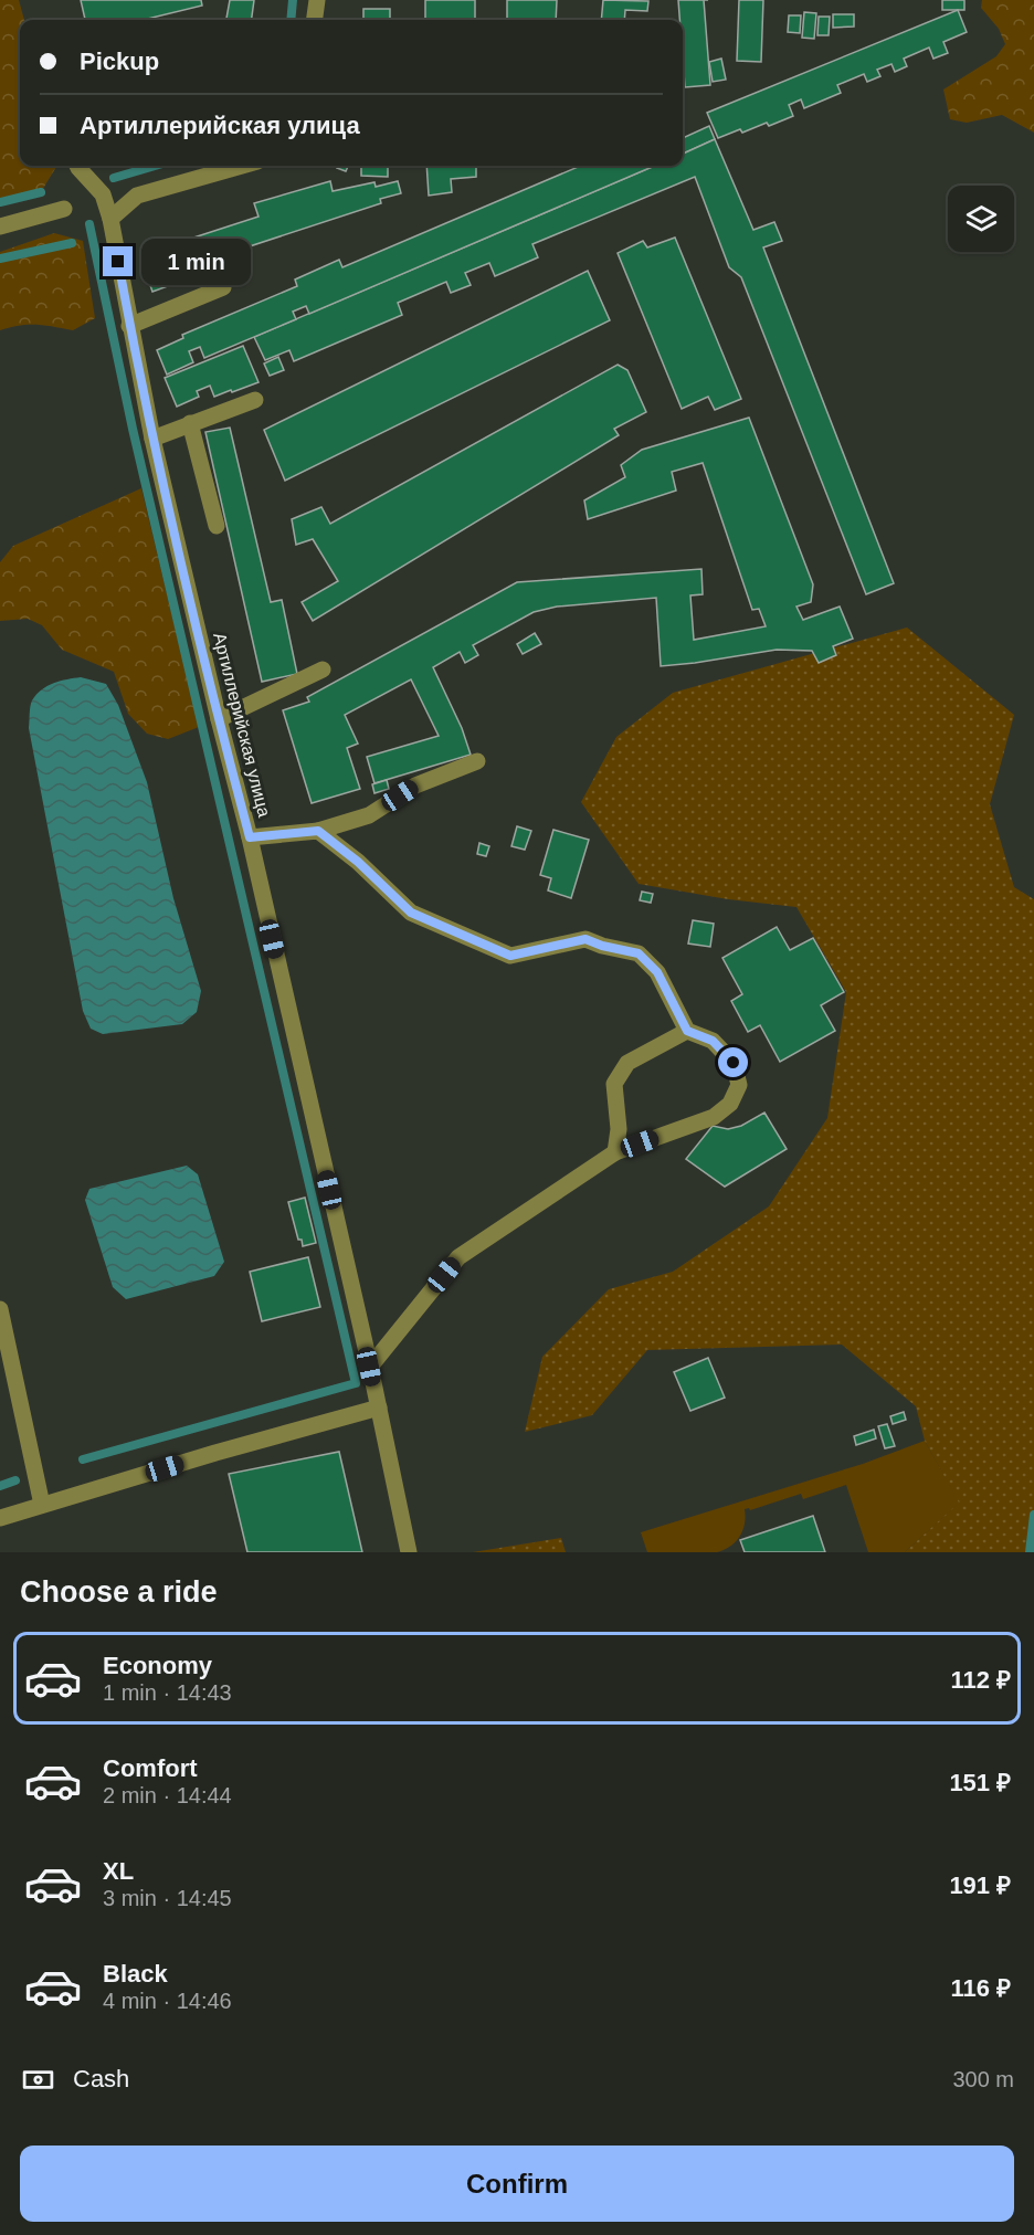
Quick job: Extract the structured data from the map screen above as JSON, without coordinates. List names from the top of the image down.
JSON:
{
  "streets": {
    "street": ["Артиллерийская улица"]
  },
  "page": {
    "banner": ["Pickup", "Артиллерийская улица"],
    "bubble": "1 min",
    "heading": "Choose a ride",
    "list": [
      {
        "name": "Economy",
        "note": "1 min · 14:43",
        "value": "112 ₽"
      },
      {
        "name": "Comfort",
        "note": "2 min · 14:44",
        "value": "151 ₽"
      },
      {
        "name": "XL",
        "note": "3 min · 14:45",
        "value": "191 ₽"
      },
      {
        "name": "Black",
        "note": "4 min · 14:46",
        "value": "116 ₽"
      }
    ],
    "pay": ["Cash", "300 m"],
    "buttons": "Confirm"
  }
}
